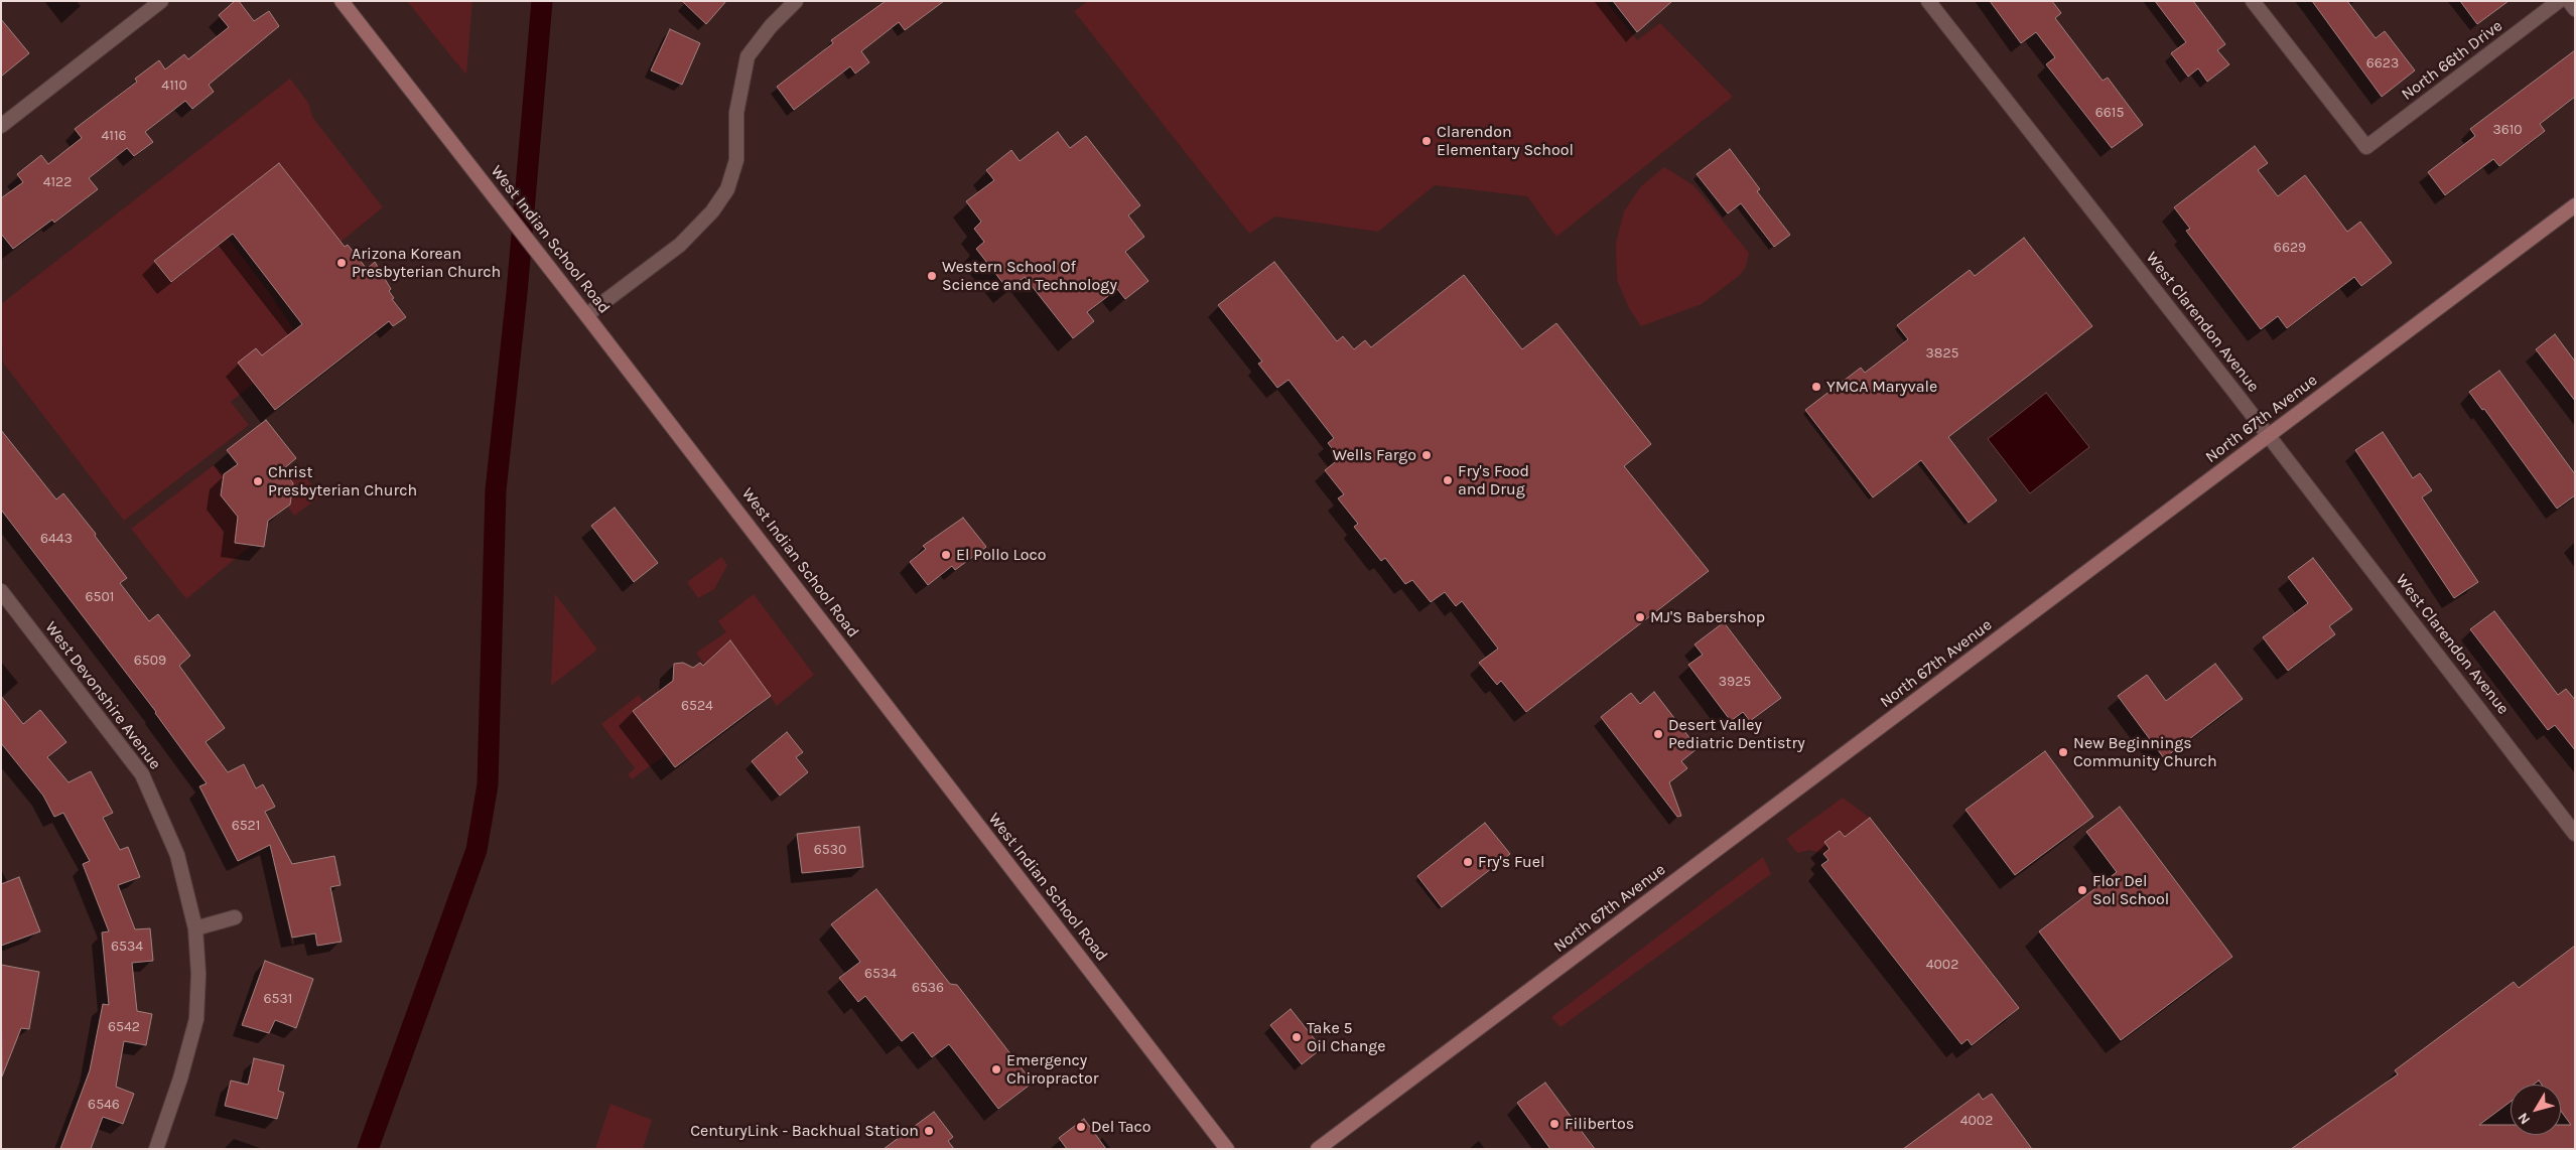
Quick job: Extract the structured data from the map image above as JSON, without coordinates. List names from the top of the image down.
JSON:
{
  "streets": {
    "main road": ["West Indian School Road", "North 67th Avenue"],
    "street": ["North 66th Drive", "West Clarendon Avenue", "West Devonshire Avenue"]
  },
  "crossings": [
    ["West Clarendon Avenue", "North 67th Avenue"]
  ],
  "places": [
    "Clarendon Elementary School",
    "Arizona Korean Presbyterian Church",
    "Western School Of Science and Technology",
    "YMCA Maryvale",
    "Wells Fargo",
    "Fry's Food and Drug",
    "Christ Presbyterian Church",
    "El Pollo Loco",
    "MJ'S Babershop",
    "Desert Valley Pediatric Dentistry",
    "New Beginnings Community Church",
    "Fry's Fuel",
    "Flor Del Sol School",
    "Take 5 Oil Change",
    "Emergency Chiropractor",
    "Filibertos",
    "Del Taco",
    "CenturyLink - Backhual Station"
  ],
  "house_numbers": [
    "6623",
    "4110",
    "6615",
    "3610",
    "4116",
    "4122",
    "6629",
    "3825",
    "6443",
    "6501",
    "6509",
    "3925",
    "6524",
    "6521",
    "6530",
    "6534",
    "4002",
    "6534",
    "6536",
    "6531",
    "6542",
    "6546",
    "4002"
  ],
  "north": "bottom left"
}
